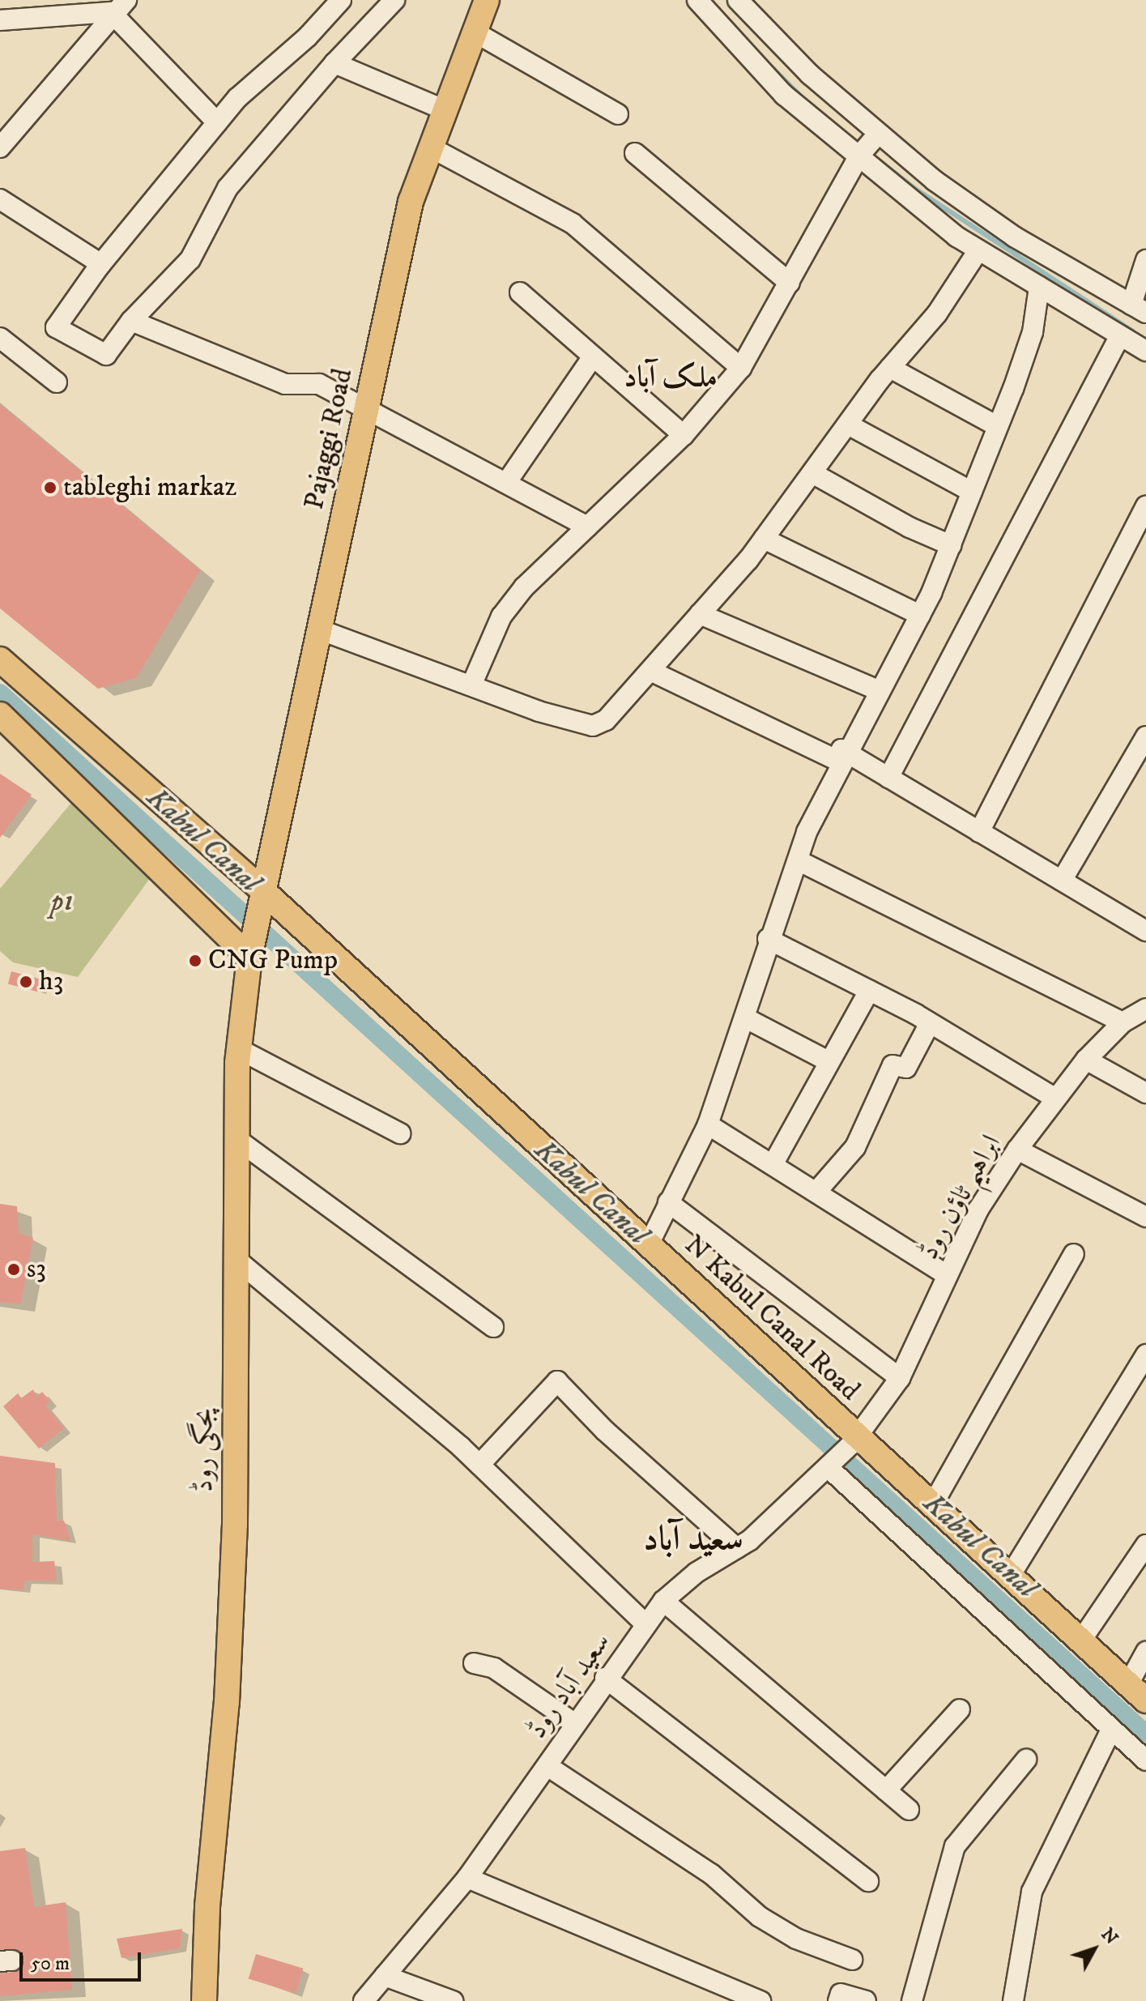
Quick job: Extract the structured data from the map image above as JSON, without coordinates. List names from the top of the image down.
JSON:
{
  "streets": {
    "main road": ["Pajaggi Road", "N Kabul Canal Road", "پجگی روڈ"],
    "street": ["ابراہیم ٹاؤن روڈ", "سعید آباد روڈ"]
  },
  "crossings": [
    ["Pajaggi Road", "N Kabul Canal Road"],
    ["Pajaggi Road", "پجگی روڈ"],
    ["ابراہیم ٹاؤن روڈ", "N Kabul Canal Road"],
    ["ابراہیم ٹاؤن روڈ", "سعید آباد روڈ"],
    ["N Kabul Canal Road", "پجگی روڈ"],
    ["N Kabul Canal Road", "سعید آباد روڈ"]
  ],
  "districts": ["ملک آباد", "سعید آباد"],
  "water": ["Kabul Canal"],
  "parks": ["p1"],
  "places": [
    "tableghi markaz",
    "CNG Pump",
    "h3",
    "s3"
  ],
  "scale_bar": "50 m",
  "north": "top right"
}
